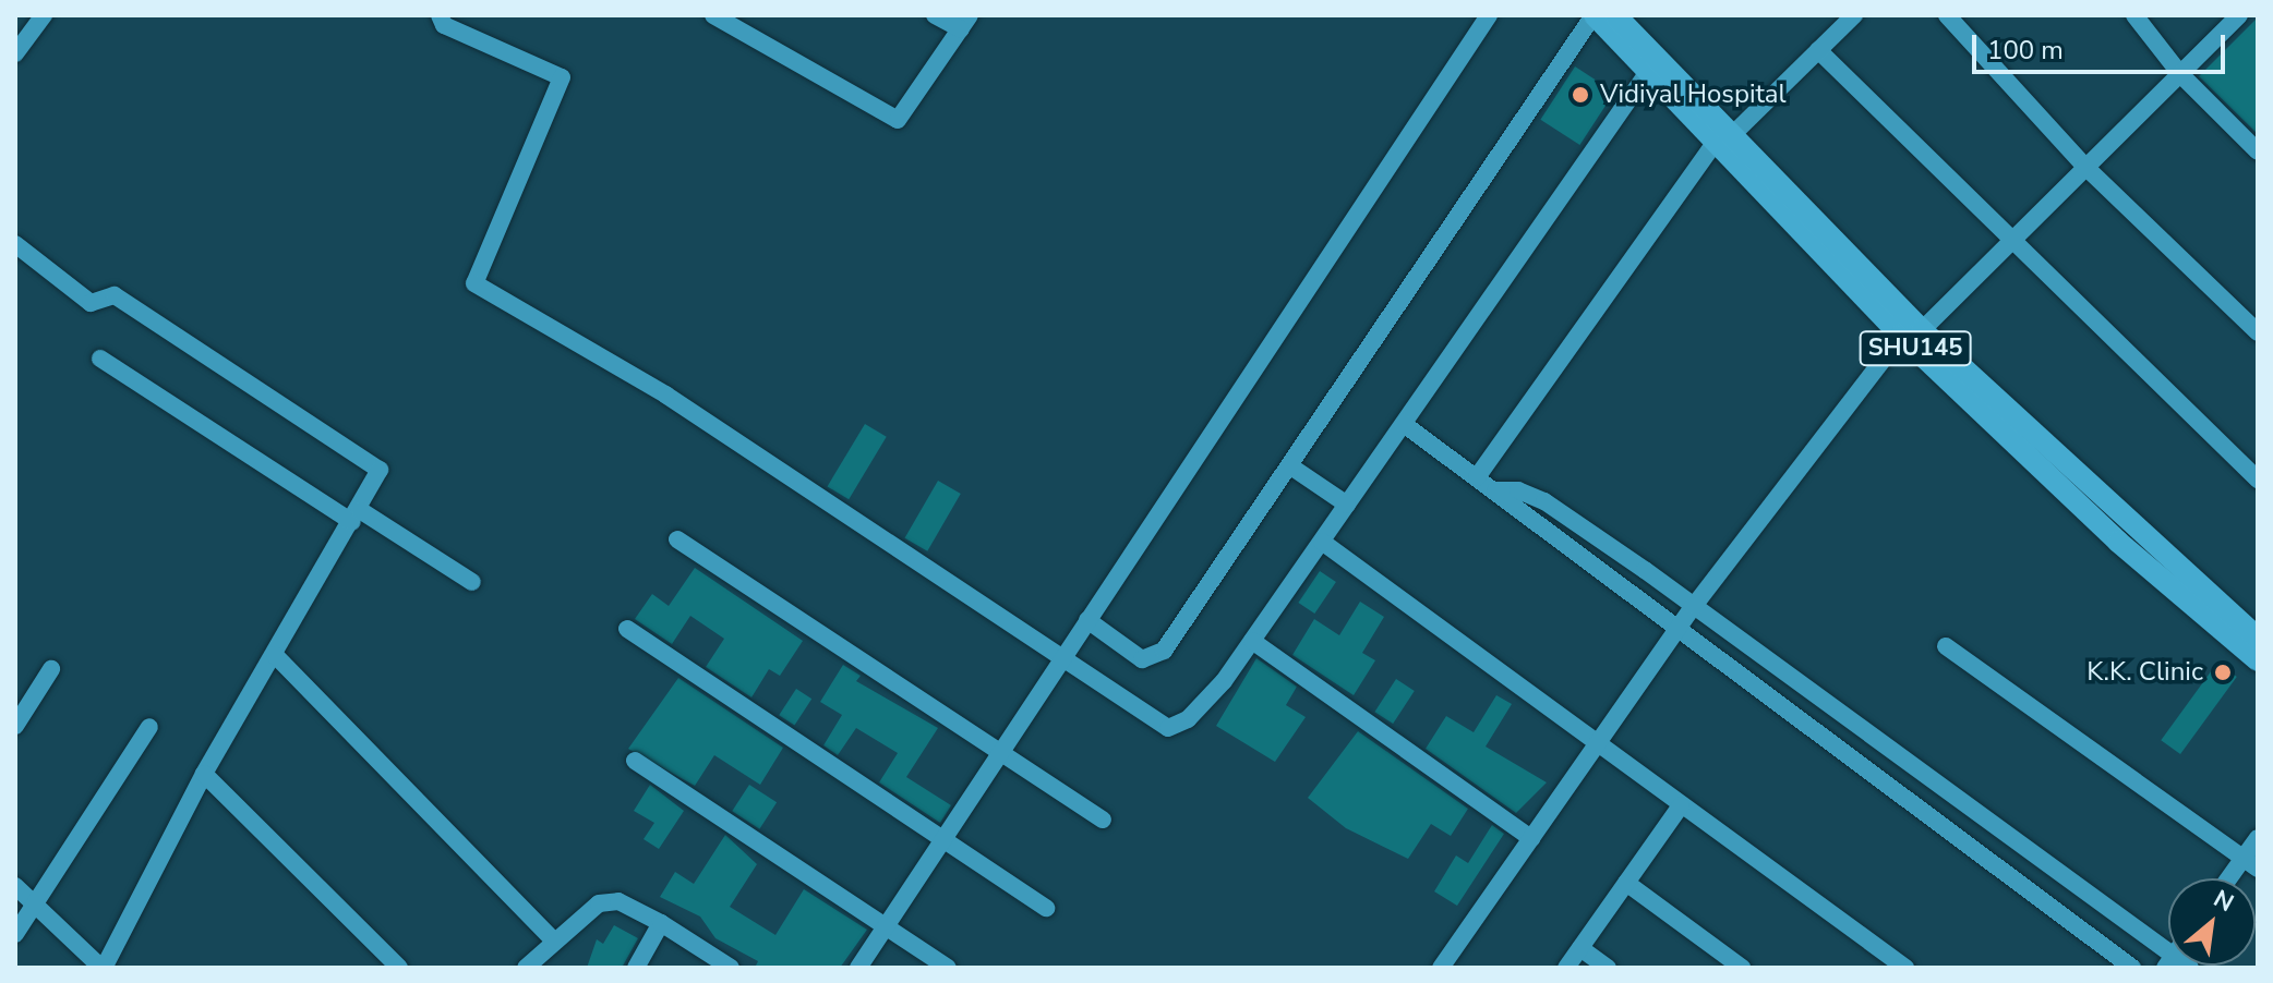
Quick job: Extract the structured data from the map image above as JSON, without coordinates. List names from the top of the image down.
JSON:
{
  "streets": {
    "main road": ["SHU145"]
  },
  "places": ["Vidiyal Hospital", "K.K. Clinic"],
  "scale_bar": "100 m",
  "north": "top right"
}
